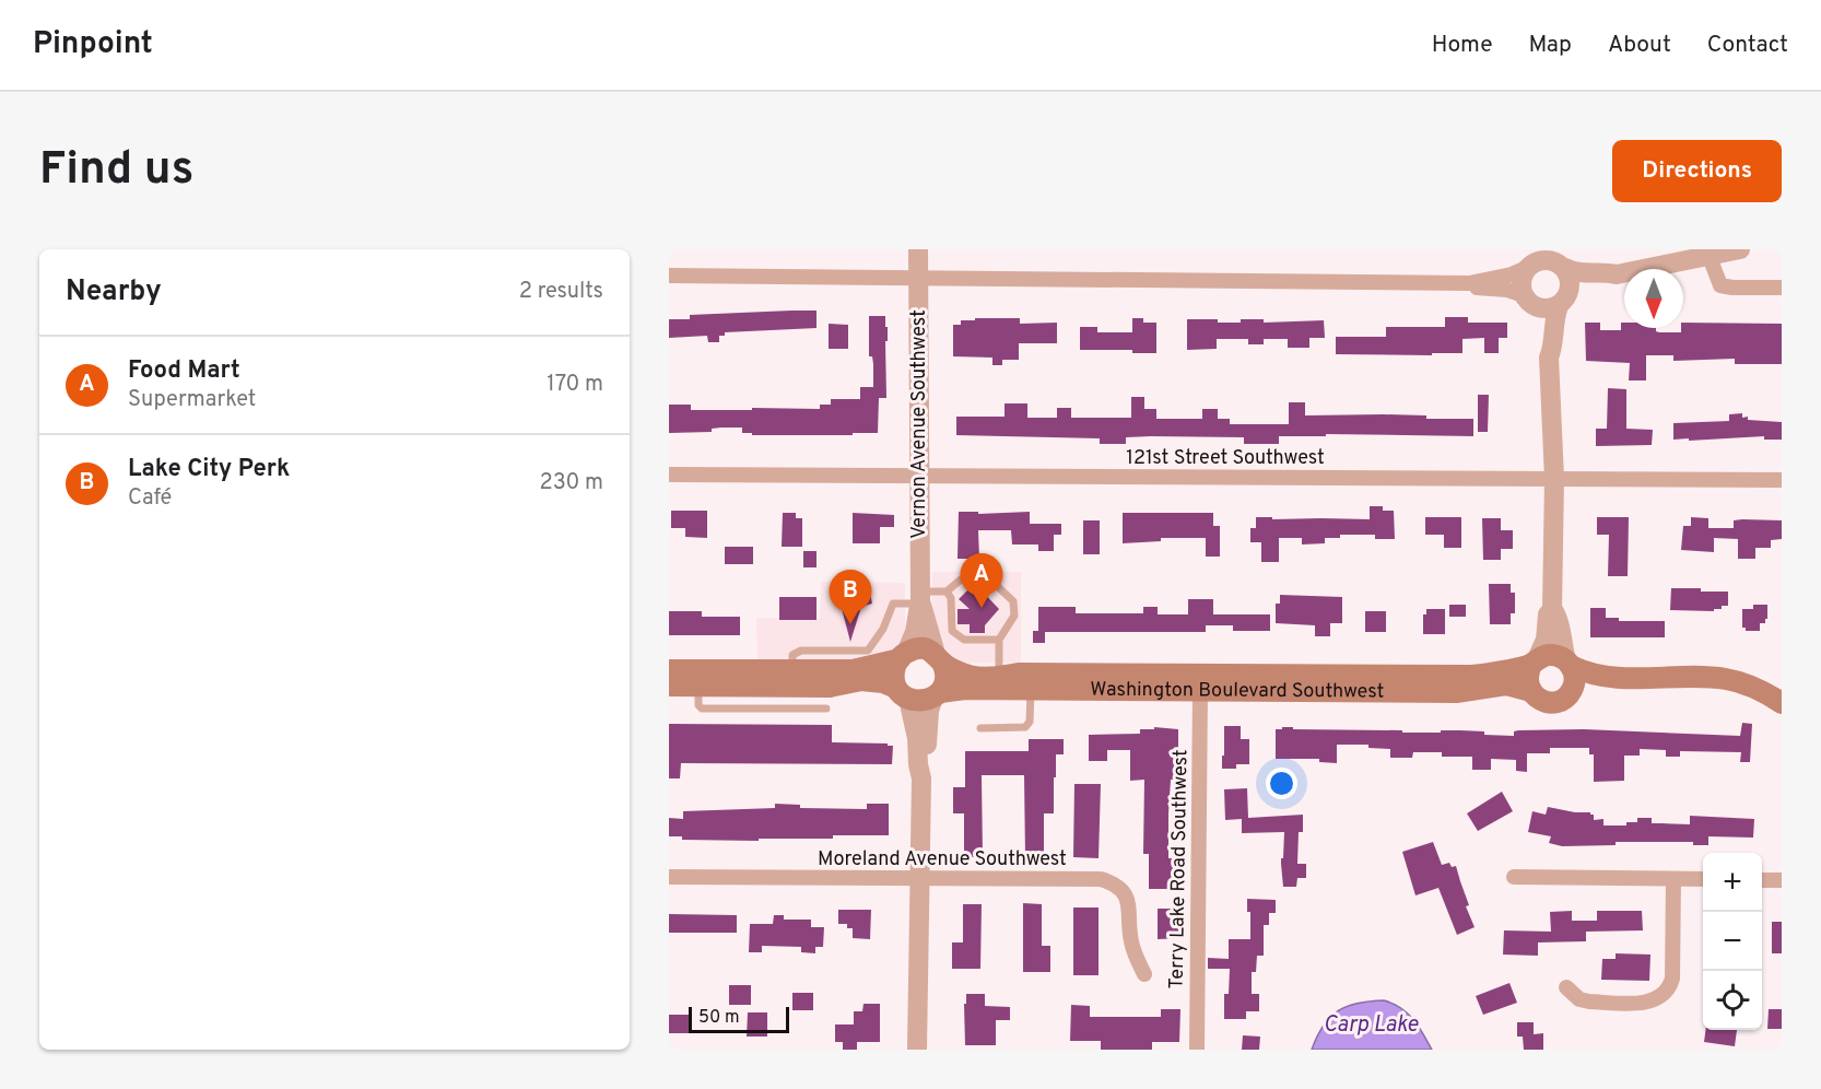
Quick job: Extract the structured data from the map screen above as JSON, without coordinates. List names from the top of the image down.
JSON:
{
  "streets": {
    "main road": ["Washington Boulevard Southwest"],
    "street": [
      "Vernon Avenue Southwest",
      "121st Street Southwest",
      "Moreland Avenue Southwest",
      "Terry Lake Road Southwest"
    ]
  },
  "crossings": [
    ["Vernon Avenue Southwest", "121st Street Southwest"],
    ["Vernon Avenue Southwest", "Washington Boulevard Southwest"],
    ["Washington Boulevard Southwest", "Terry Lake Road Southwest"]
  ],
  "water": ["Carp Lake"],
  "scale_bar": "50 m",
  "north": "bottom",
  "page": {
    "header": "Pinpoint",
    "nav": [
      "Home",
      "Map",
      "About",
      "Contact"
    ],
    "buttons": "Directions",
    "title": "Find us",
    "heading": ["Nearby", "2 results"],
    "list": [
      {
        "mark": "A",
        "name": "Food Mart",
        "note": "Supermarket",
        "value": "170 m"
      },
      {
        "mark": "B",
        "name": "Lake City Perk",
        "note": "Café",
        "value": "230 m"
      }
    ],
    "pins": ["A", "B"],
    "map_buttons": ["+", "−"],
    "scale": "50 m"
  }
}
